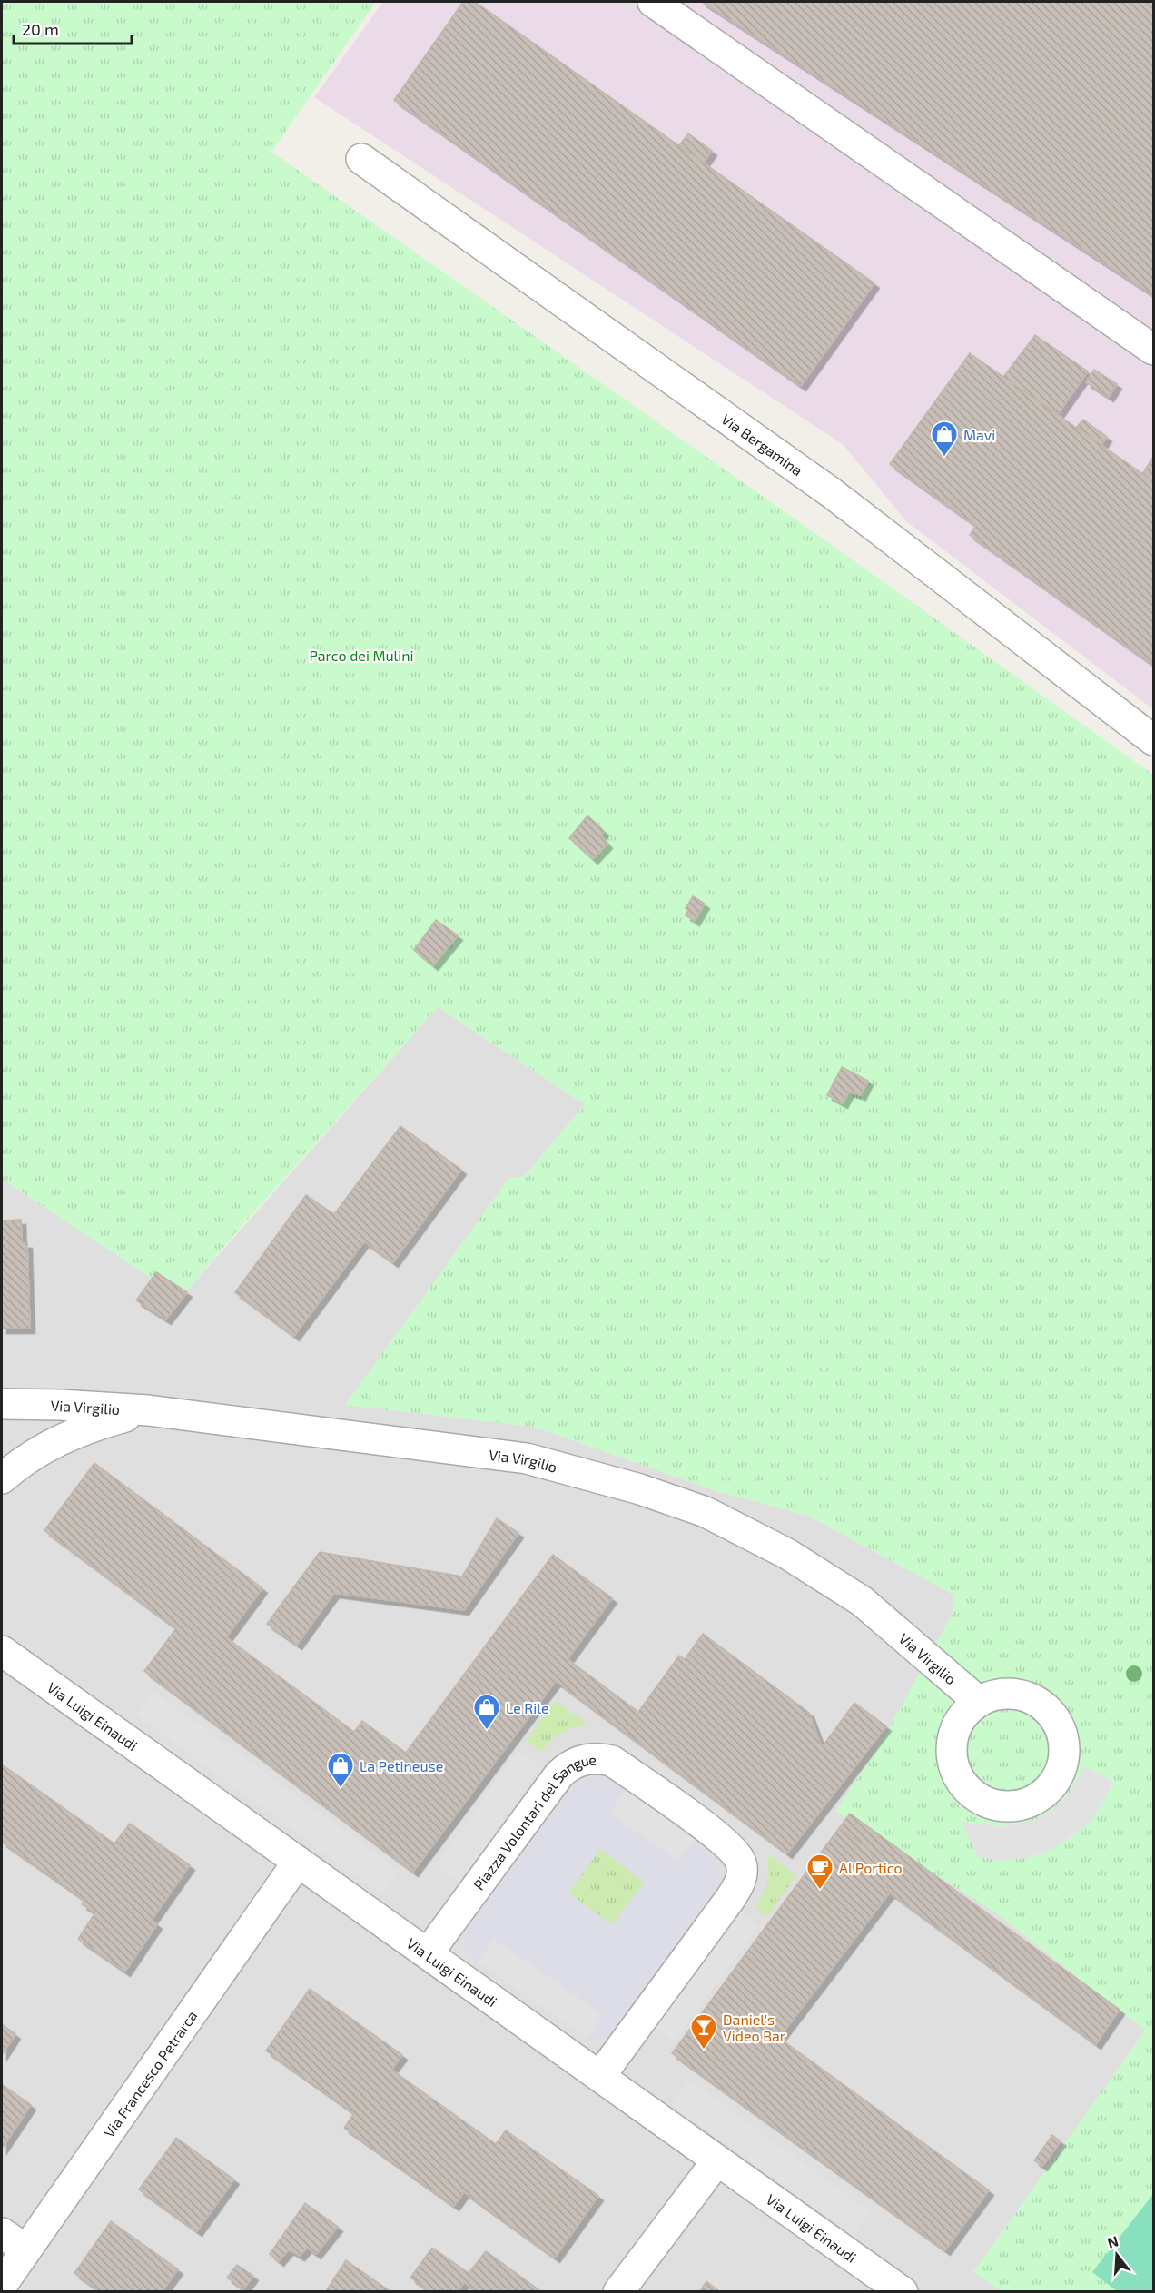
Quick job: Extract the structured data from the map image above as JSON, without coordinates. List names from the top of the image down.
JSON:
{
  "streets": {
    "street": [
      "Via Bergamina",
      "Via Virgilio",
      "Via Luigi Einaudi",
      "Piazza Volontari del Sangue",
      "Via Francesco Petrarca"
    ]
  },
  "crossings": [
    ["Via Luigi Einaudi", "Piazza Volontari del Sangue"],
    ["Via Luigi Einaudi", "Via Francesco Petrarca"]
  ],
  "parks": ["Parco dei Mulini"],
  "places": {
    "shop": ["Mavi", "Le Rile", "La Petineuse"],
    "cafe": ["Al Portico"],
    "bar": ["Daniel's Video Bar"]
  },
  "scale_bar": "20 m",
  "north": "top"
}
